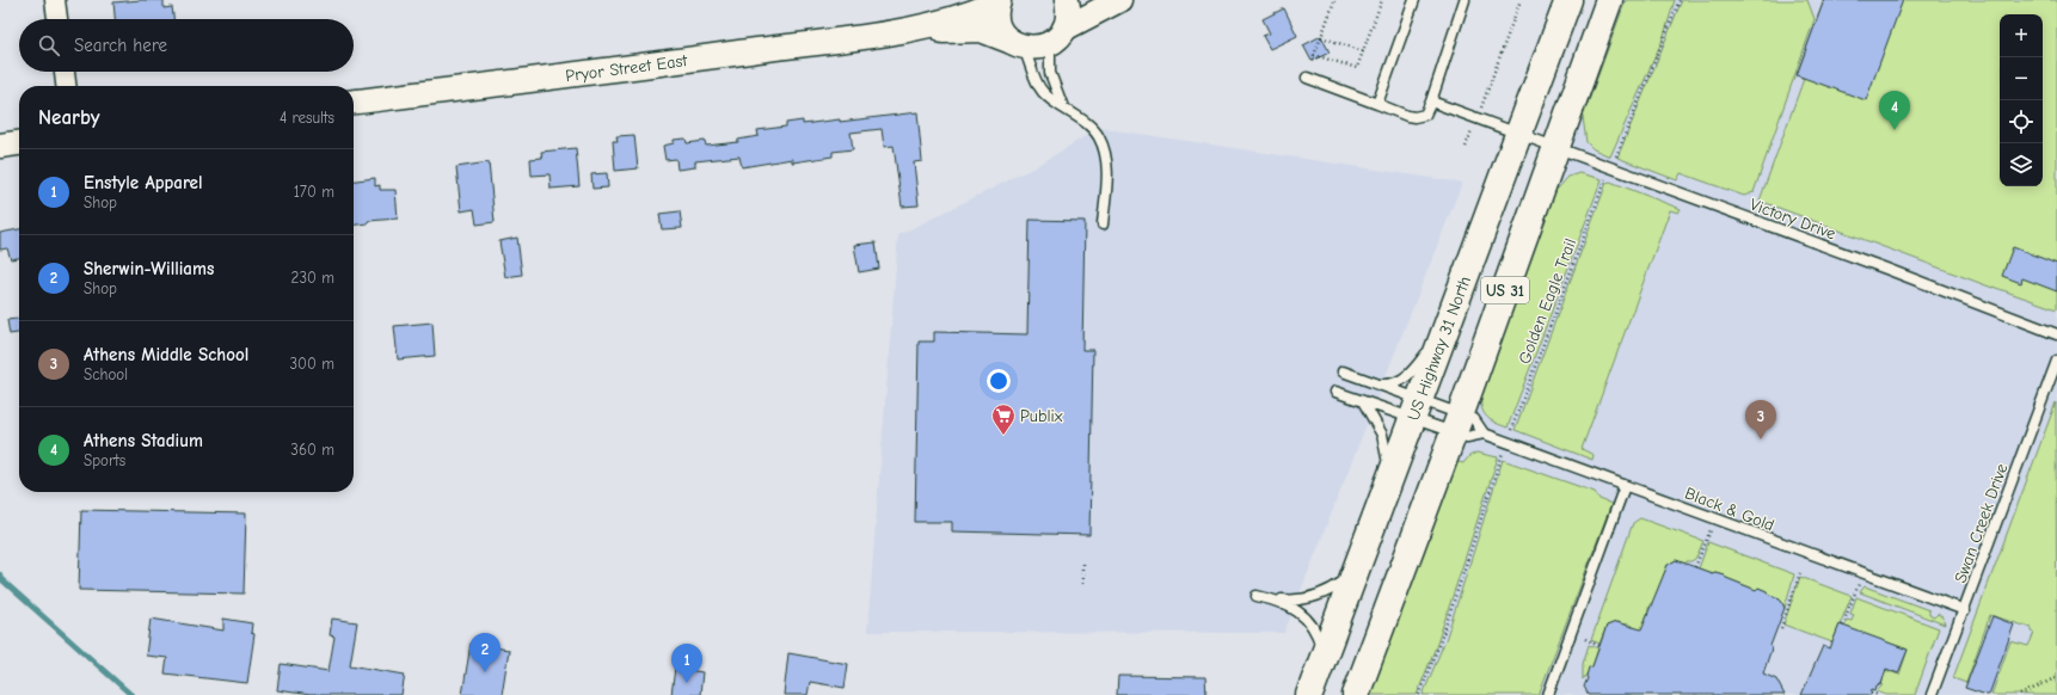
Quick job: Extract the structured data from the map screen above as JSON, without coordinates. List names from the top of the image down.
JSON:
{
  "streets": {
    "main road": ["US 31", "US Highway 31 North"],
    "street": ["Pryor Street East"],
    "lane": ["Victory Drive", "Black & Gold", "Swan Creek Drive"],
    "path": ["Golden Eagle Trail"]
  },
  "crossings": [
    ["Victory Drive", "US 31"],
    ["Victory Drive", "US Highway 31 North"],
    ["US 31", "Black & Gold"],
    ["US Highway 31 North", "Black & Gold"],
    ["Black & Gold", "Swan Creek Drive"]
  ],
  "places": {
    "supermarket": ["Publix"]
  },
  "page": {
    "map_buttons": ["+", "−"],
    "search": "Search here",
    "heading": ["Nearby", "4 results"],
    "pins": [
      "4",
      "3",
      "2",
      "1"
    ],
    "list": [
      {
        "mark": "1",
        "name": "Enstyle Apparel",
        "note": "Shop",
        "value": "170 m"
      },
      {
        "mark": "2",
        "name": "Sherwin-Williams",
        "note": "Shop",
        "value": "230 m"
      },
      {
        "mark": "3",
        "name": "Athens Middle School",
        "note": "School",
        "value": "300 m"
      },
      {
        "mark": "4",
        "name": "Athens Stadium",
        "note": "Sports",
        "value": "360 m"
      }
    ]
  }
}
